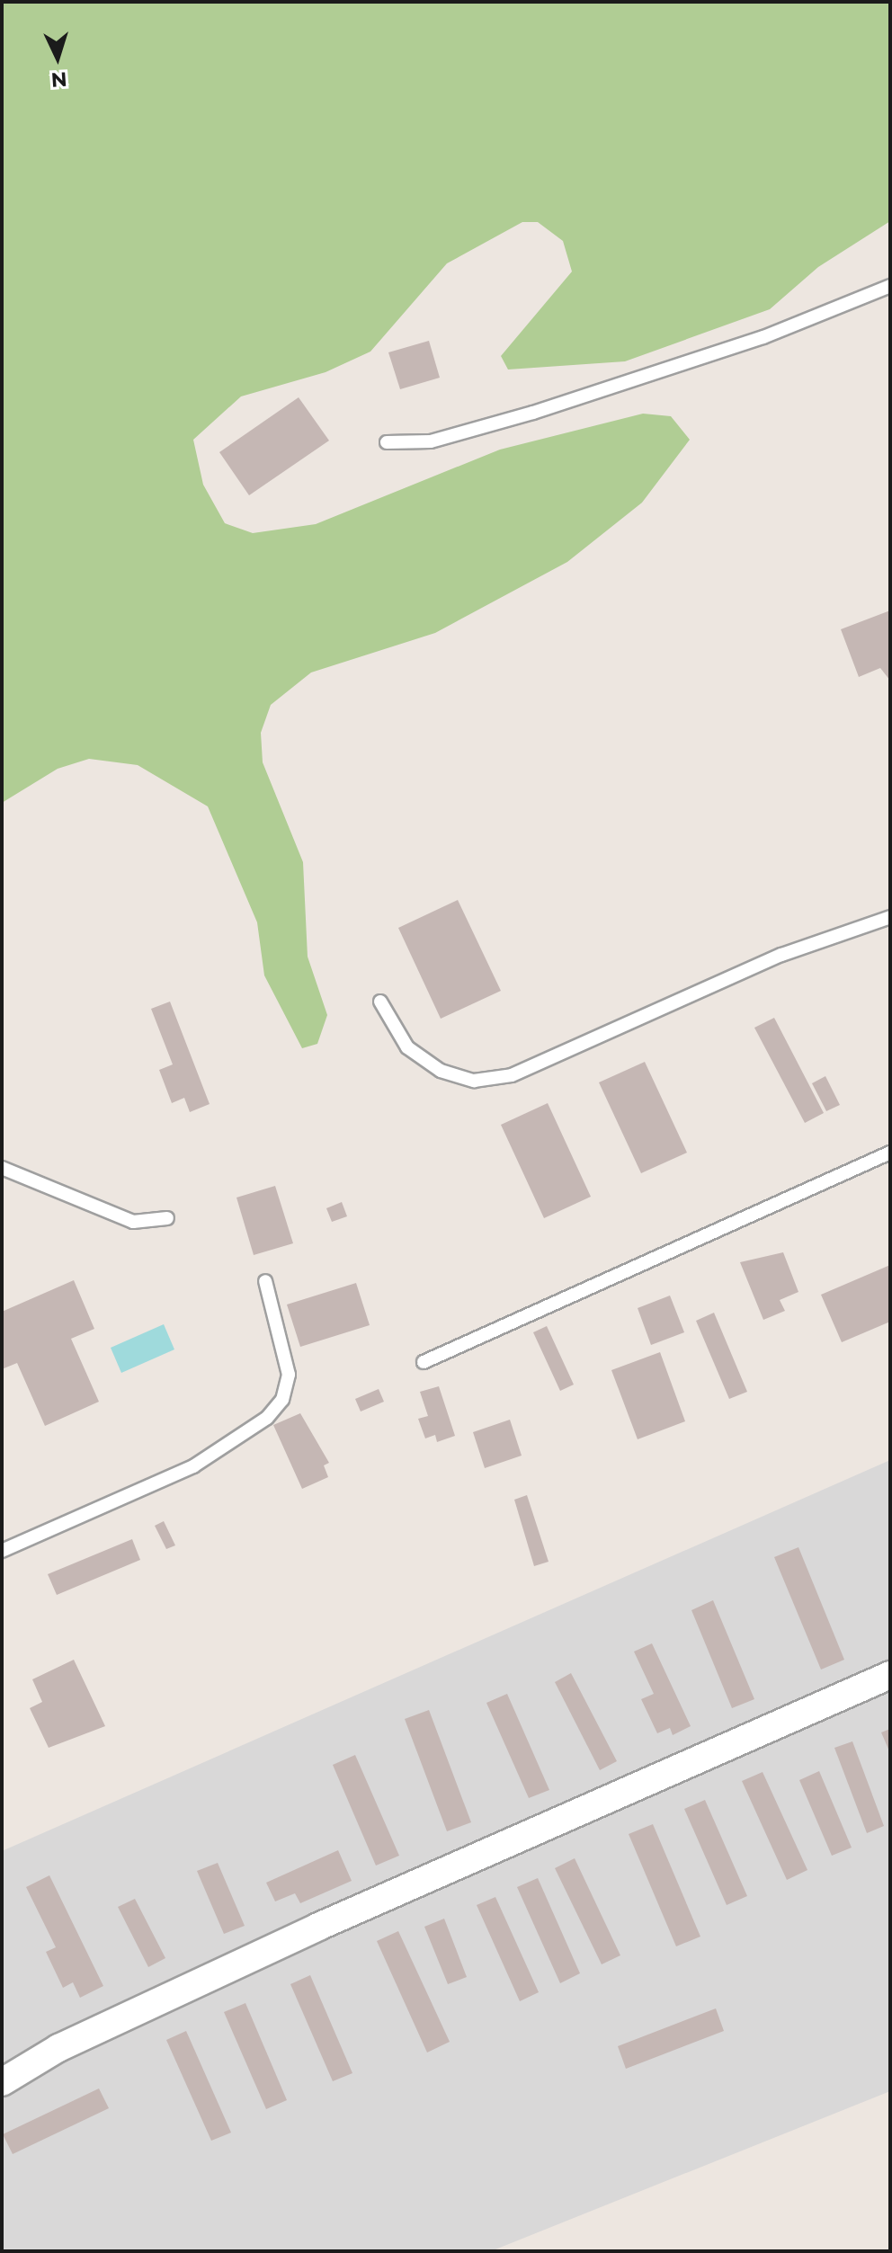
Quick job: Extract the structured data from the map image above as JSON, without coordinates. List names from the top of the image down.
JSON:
{
  "north": "bottom"
}
